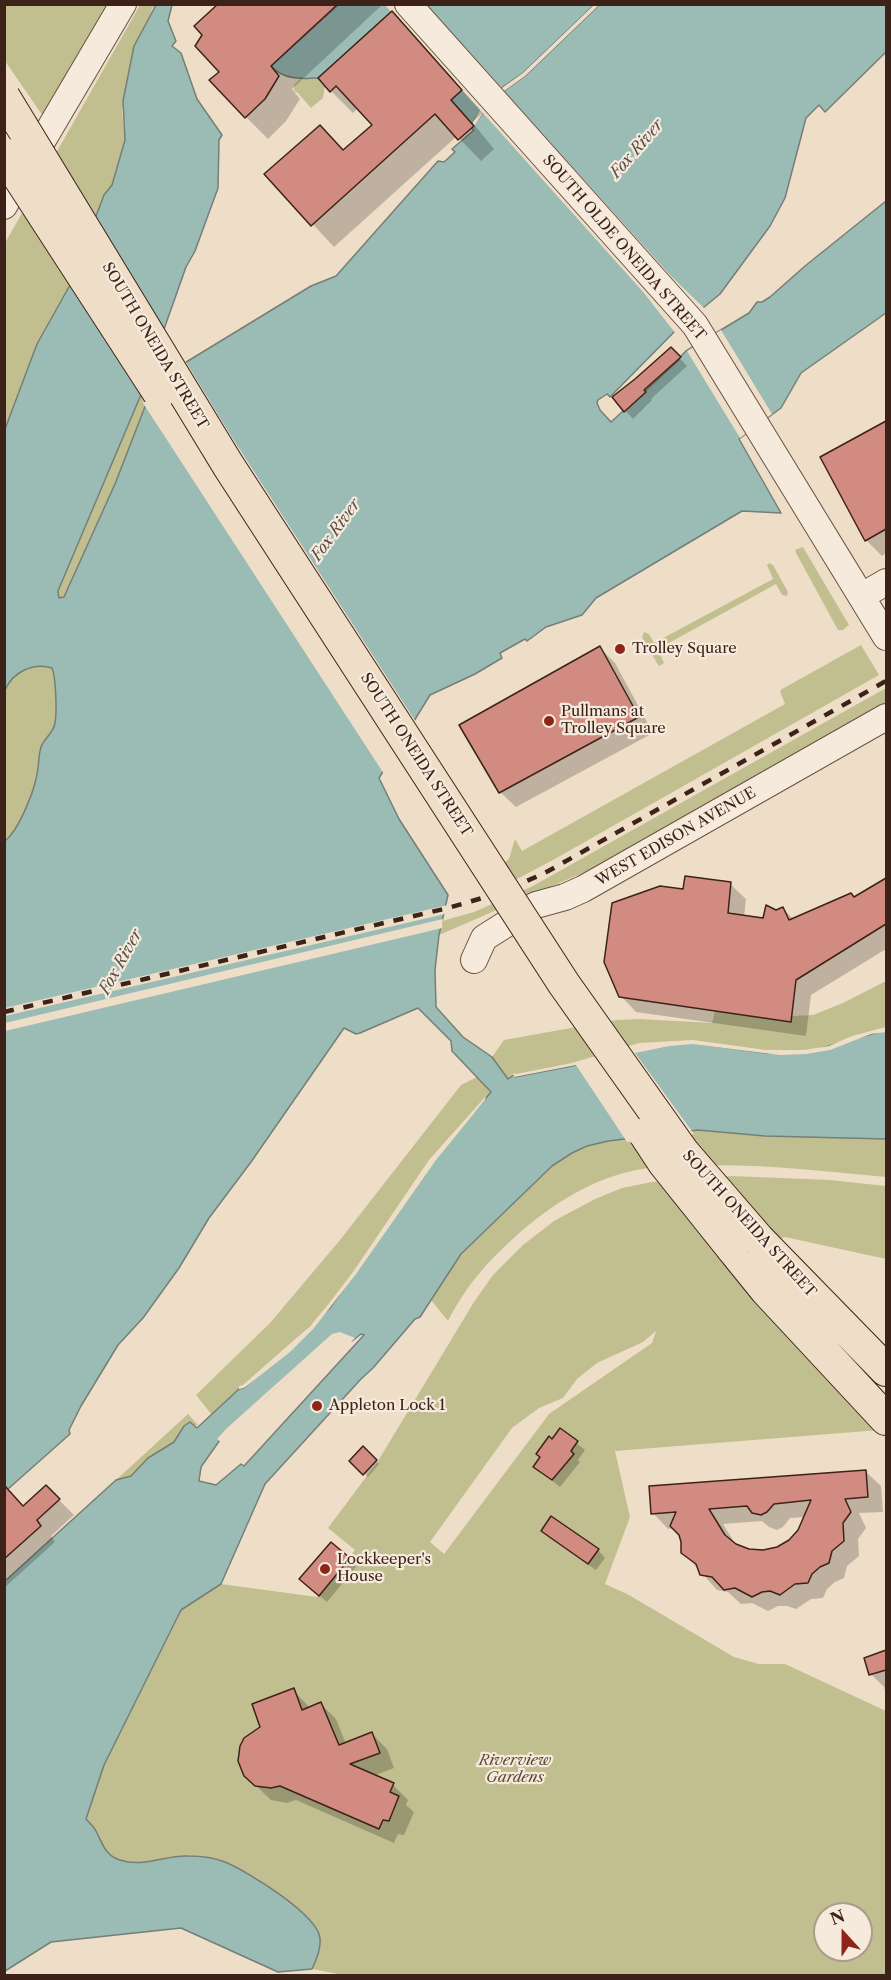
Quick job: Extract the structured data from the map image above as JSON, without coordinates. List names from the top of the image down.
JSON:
{
  "streets": {
    "main road": ["SOUTH ONEIDA STREET"],
    "street": ["SOUTH OLDE ONEIDA STREET", "WEST EDISON AVENUE"]
  },
  "water": ["Fox River"],
  "parks": ["Riverview Gardens"],
  "places": [
    "Trolley Square",
    "Pullmans at Trolley Square",
    "Appleton Lock 1",
    "Lockkeeper's House"
  ],
  "north": "top"
}
